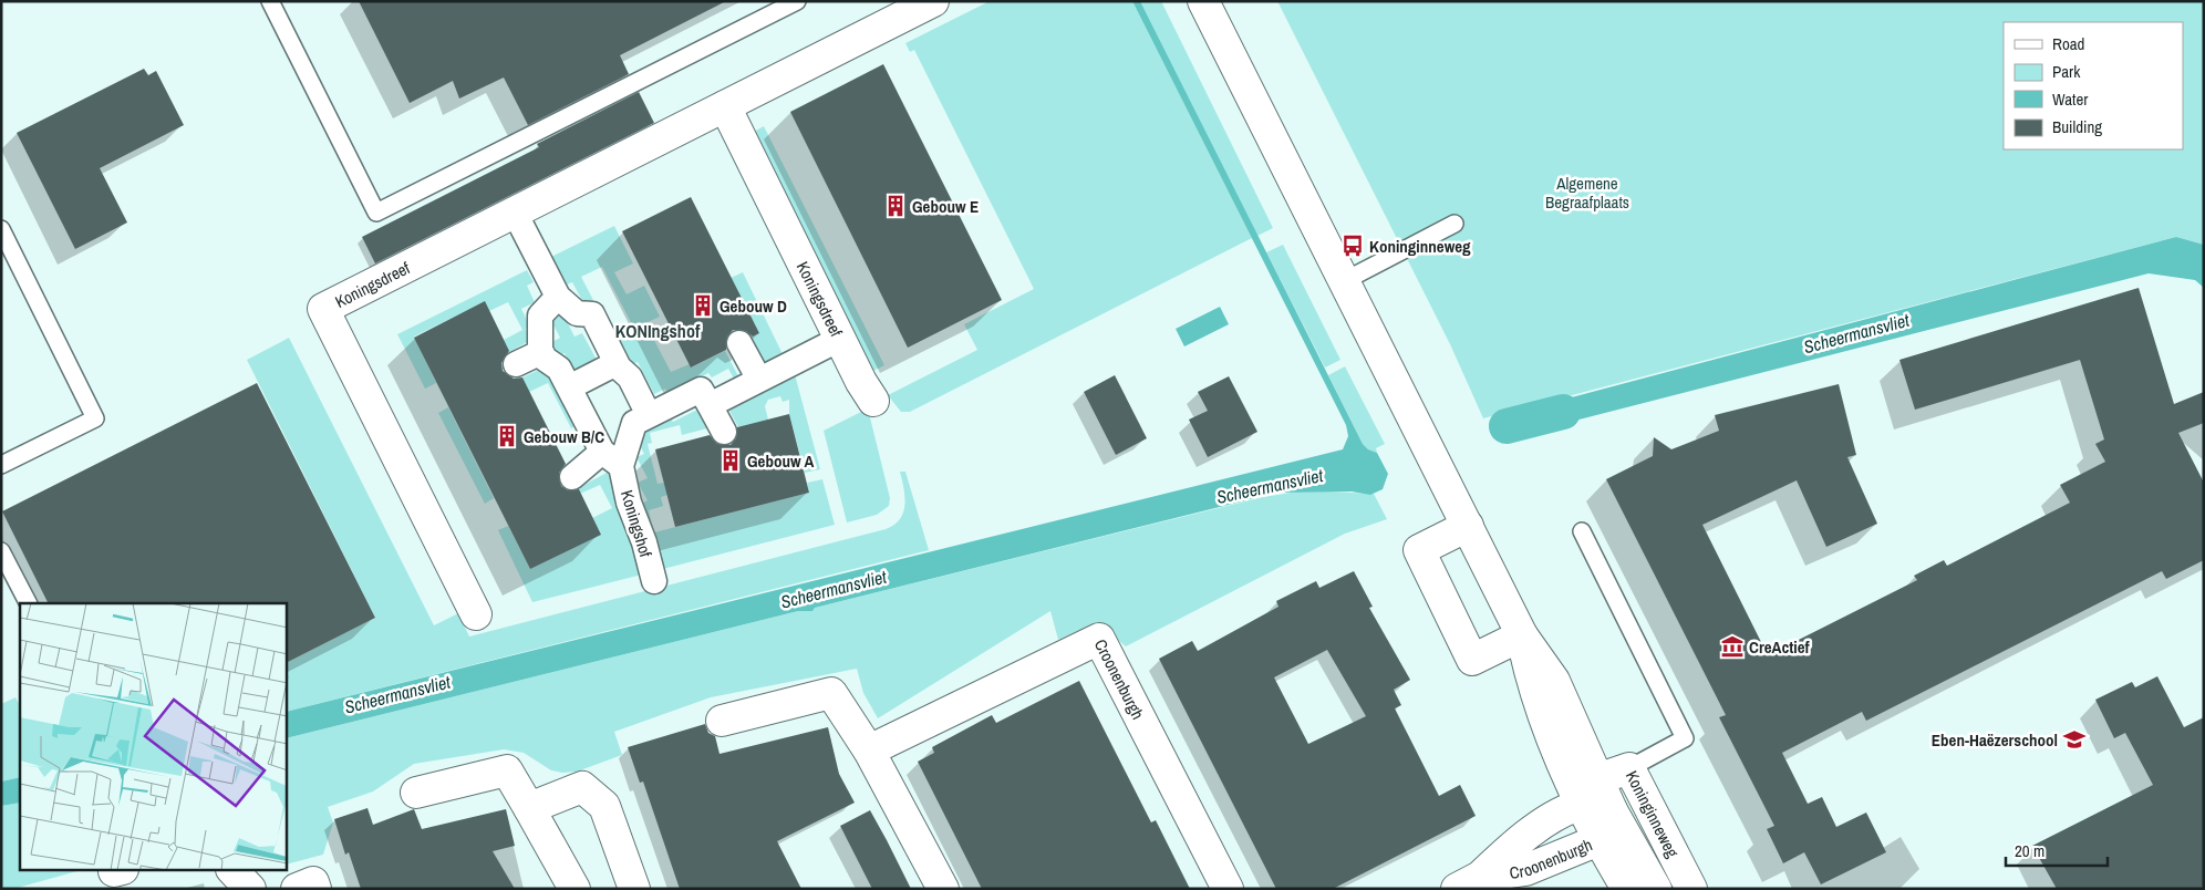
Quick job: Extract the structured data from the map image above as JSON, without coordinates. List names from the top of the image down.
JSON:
{
  "streets": {
    "street": [
      "Koningsdreef",
      "Koningshof",
      "Croonenburgh",
      "Koninginneweg"
    ]
  },
  "crossings": [
    ["Croonenburgh", "Koninginneweg"]
  ],
  "districts": ["KONIngshof"],
  "water": ["Scheermansvliet"],
  "parks": ["Algemene Begraafplaats"],
  "places": {
    "building": [
      "Gebouw E",
      "Gebouw D",
      "Gebouw B/C",
      "Gebouw A"
    ],
    "bus stop": ["Koninginneweg"],
    "museum": ["CreActief"],
    "school or university": ["Eben-Haëzerschool"]
  },
  "legend": [
    "Road",
    "Park",
    "Water",
    "Building"
  ],
  "scale_bar": "20 m"
}
